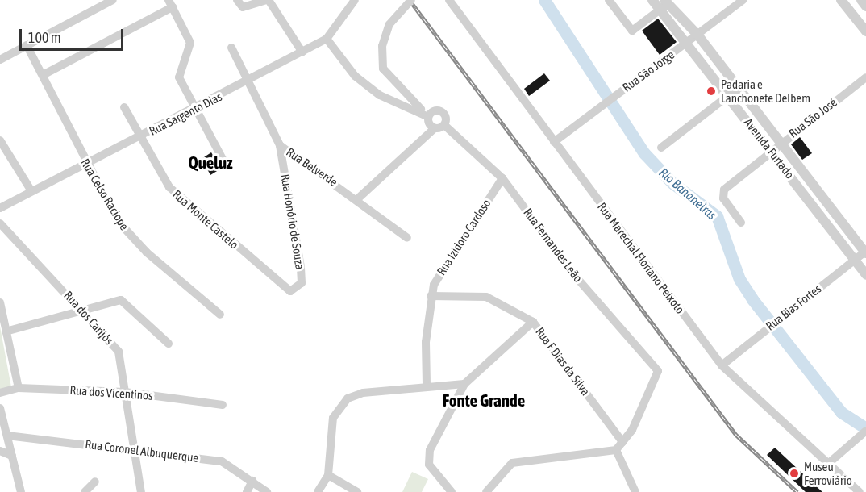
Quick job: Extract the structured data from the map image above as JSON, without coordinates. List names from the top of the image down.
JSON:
{
  "streets": {
    "street": [
      "Rua São Jorge",
      "Rua Sargento Dias",
      "Rua São José",
      "Avenida Furtado",
      "Rua Belverde",
      "Rua Celso Raciope",
      "Rua Monte Castelo",
      "Rua Honório de Souza",
      "Rua Izidoro Cardoso",
      "Rua Fernandes Leão",
      "Rua Marechal Floriano Peixoto",
      "Rua Bias Fortes",
      "Rua dos Carijós",
      "Rua F Dias da Silva",
      "Rua dos Vicentinos",
      "Rua Coronel Albuquerque"
    ]
  },
  "crossings": [
    ["Rua São Jorge", "Avenida Furtado"],
    ["Rua São Jorge", "Rua Marechal Floriano Peixoto"],
    ["Rua Sargento Dias", "Rua Belverde"],
    ["Rua Sargento Dias", "Rua Celso Raciope"],
    ["Rua Sargento Dias", "Rua Monte Castelo"],
    ["Rua São José", "Avenida Furtado"],
    ["Avenida Furtado", "Rua Bias Fortes"],
    ["Rua Belverde", "Rua Honório de Souza"],
    ["Rua Monte Castelo", "Rua Honório de Souza"],
    ["Rua Izidoro Cardoso", "Rua Fernandes Leão"],
    ["Rua Izidoro Cardoso", "Rua F Dias da Silva"],
    ["Rua Fernandes Leão", "Rua F Dias da Silva"],
    ["Rua Marechal Floriano Peixoto", "Rua Bias Fortes"],
    ["Rua dos Carijós", "Rua dos Vicentinos"],
    ["Rua dos Carijós", "Rua Coronel Albuquerque"]
  ],
  "districts": ["Queluz", "Fonte Grande"],
  "water": ["Rio Bananeiras"],
  "places": ["Padaria e Lanchonete Delbem", "Museu Ferroviário"],
  "scale_bar": "100 m"
}
